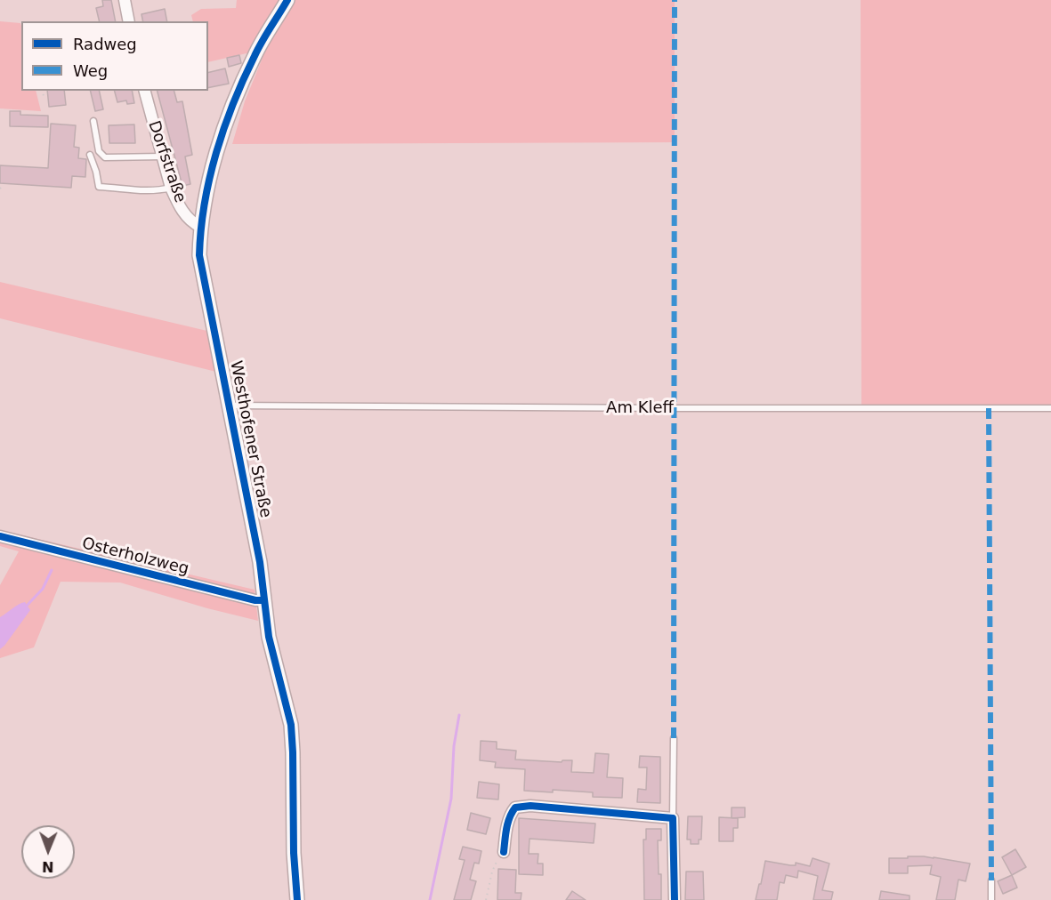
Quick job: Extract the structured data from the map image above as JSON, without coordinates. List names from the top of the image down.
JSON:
{
  "streets": {
    "street": ["Dorfstraße", "Westhofener Straße", "Osterholzweg"],
    "lane": ["Am Kleff"]
  },
  "crossings": [
    ["Dorfstraße", "Westhofener Straße"],
    ["Am Kleff", "Westhofener Straße"],
    ["Westhofener Straße", "Osterholzweg"]
  ],
  "legend": ["Radweg", "Weg"],
  "north": "bottom"
}
